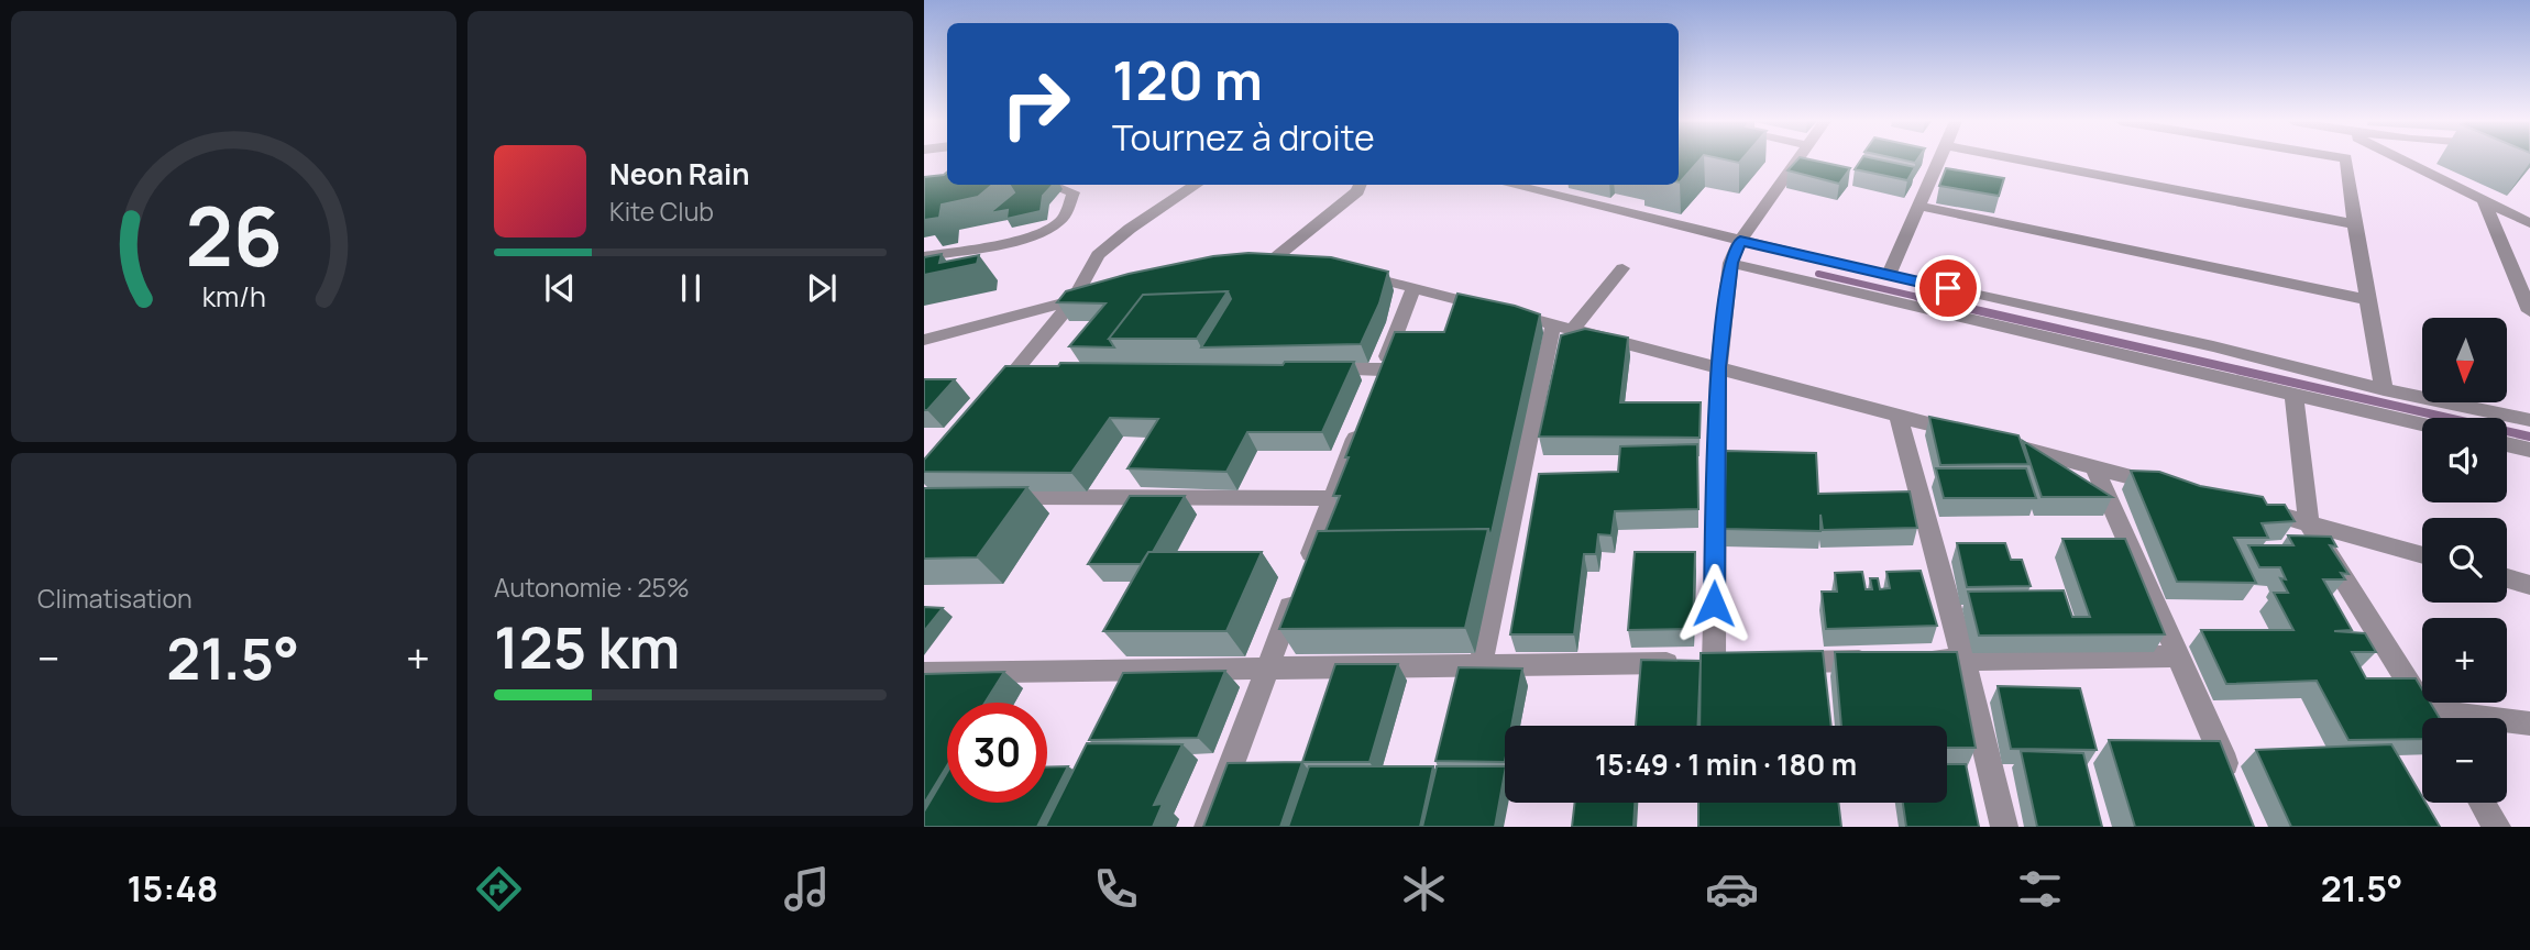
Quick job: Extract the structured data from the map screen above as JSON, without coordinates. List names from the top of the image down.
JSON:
{
  "north": "bottom",
  "page": {
    "turn": ["120 m", "Tournez à droite"],
    "song": ["Neon Rain", "Kite Club"],
    "map_buttons": ["+", "−"],
    "tile": [
      "Climatisation",
      ["Autonomie · 25%", "125 km"]
    ],
    "heat": ["−", "21.5°", "+"],
    "limit": "30",
    "trip": "15:49 · 1 min · 180 m",
    "tabs": ["15:48", "21.5°"],
    "gauge": ["26", "km/h"]
  }
}
